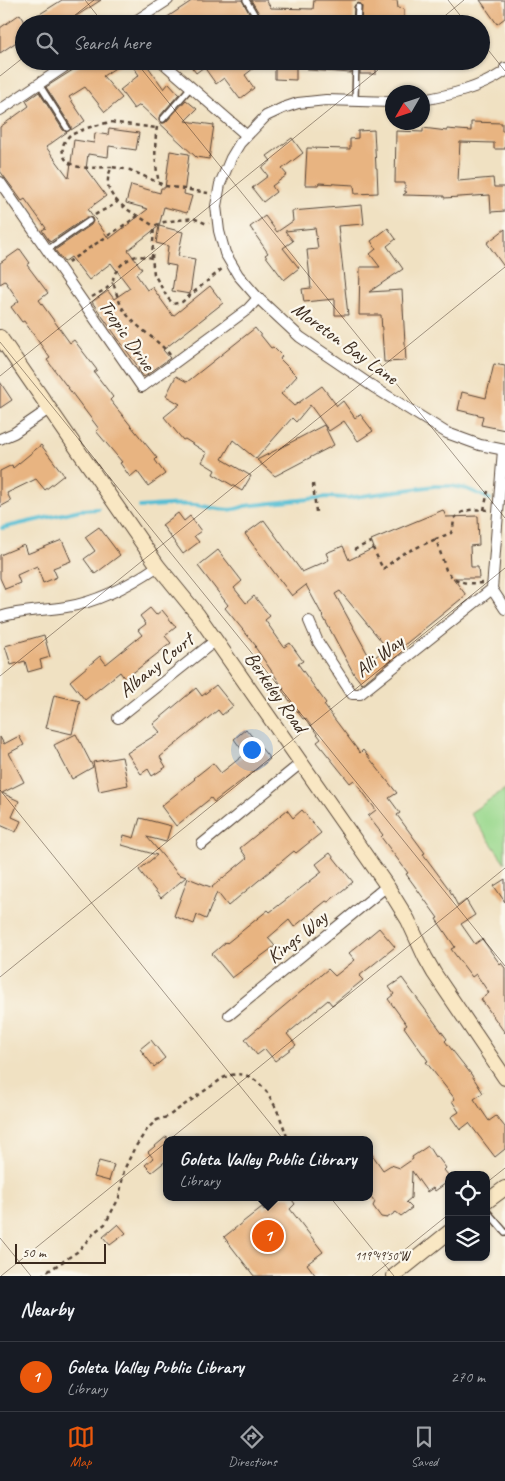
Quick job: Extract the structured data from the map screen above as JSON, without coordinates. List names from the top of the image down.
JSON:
{
  "streets": {
    "street": [
      "Tropic Drive",
      "Moreton Bay Lane",
      "Alli Way",
      "Albany Court",
      "Berkeley Road",
      "Kings Way"
    ]
  },
  "crossings": [
    ["Tropic Drive", "Moreton Bay Lane"],
    ["Albany Court", "Berkeley Road"],
    ["Berkeley Road", "Kings Way"]
  ],
  "scale_bar": "50 m",
  "north": "bottom left",
  "page": {
    "search": "Search here",
    "popup": ["Goleta Valley Public Library", "Library"],
    "pins": "1",
    "scale": "50 m",
    "heading": "Nearby",
    "list": [
      {
        "mark": "1",
        "name": "Goleta Valley Public Library",
        "note": "Library",
        "value": "270 m"
      }
    ],
    "nav": ["Map", "Directions", "Saved"]
  },
  "coordinates": ["119°49'50\"W"]
}
